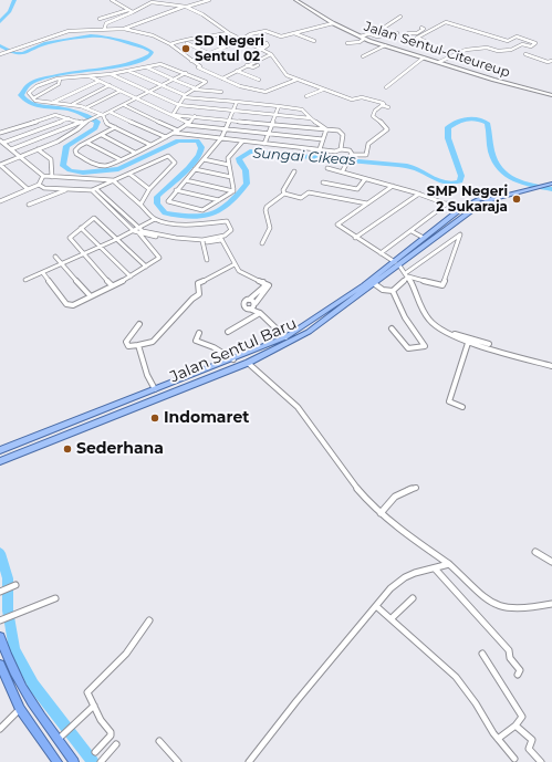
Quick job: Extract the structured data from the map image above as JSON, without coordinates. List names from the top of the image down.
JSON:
{
  "streets": {
    "main road": ["Jalan Sentul Baru"],
    "street": ["Jalan Sentul-Citeureup"]
  },
  "water": ["Sungai Cikeas"],
  "places": [
    "SD Negeri Sentul 02",
    "SMP Negeri 2 Sukaraja",
    "Indomaret",
    "Sederhana"
  ]
}
